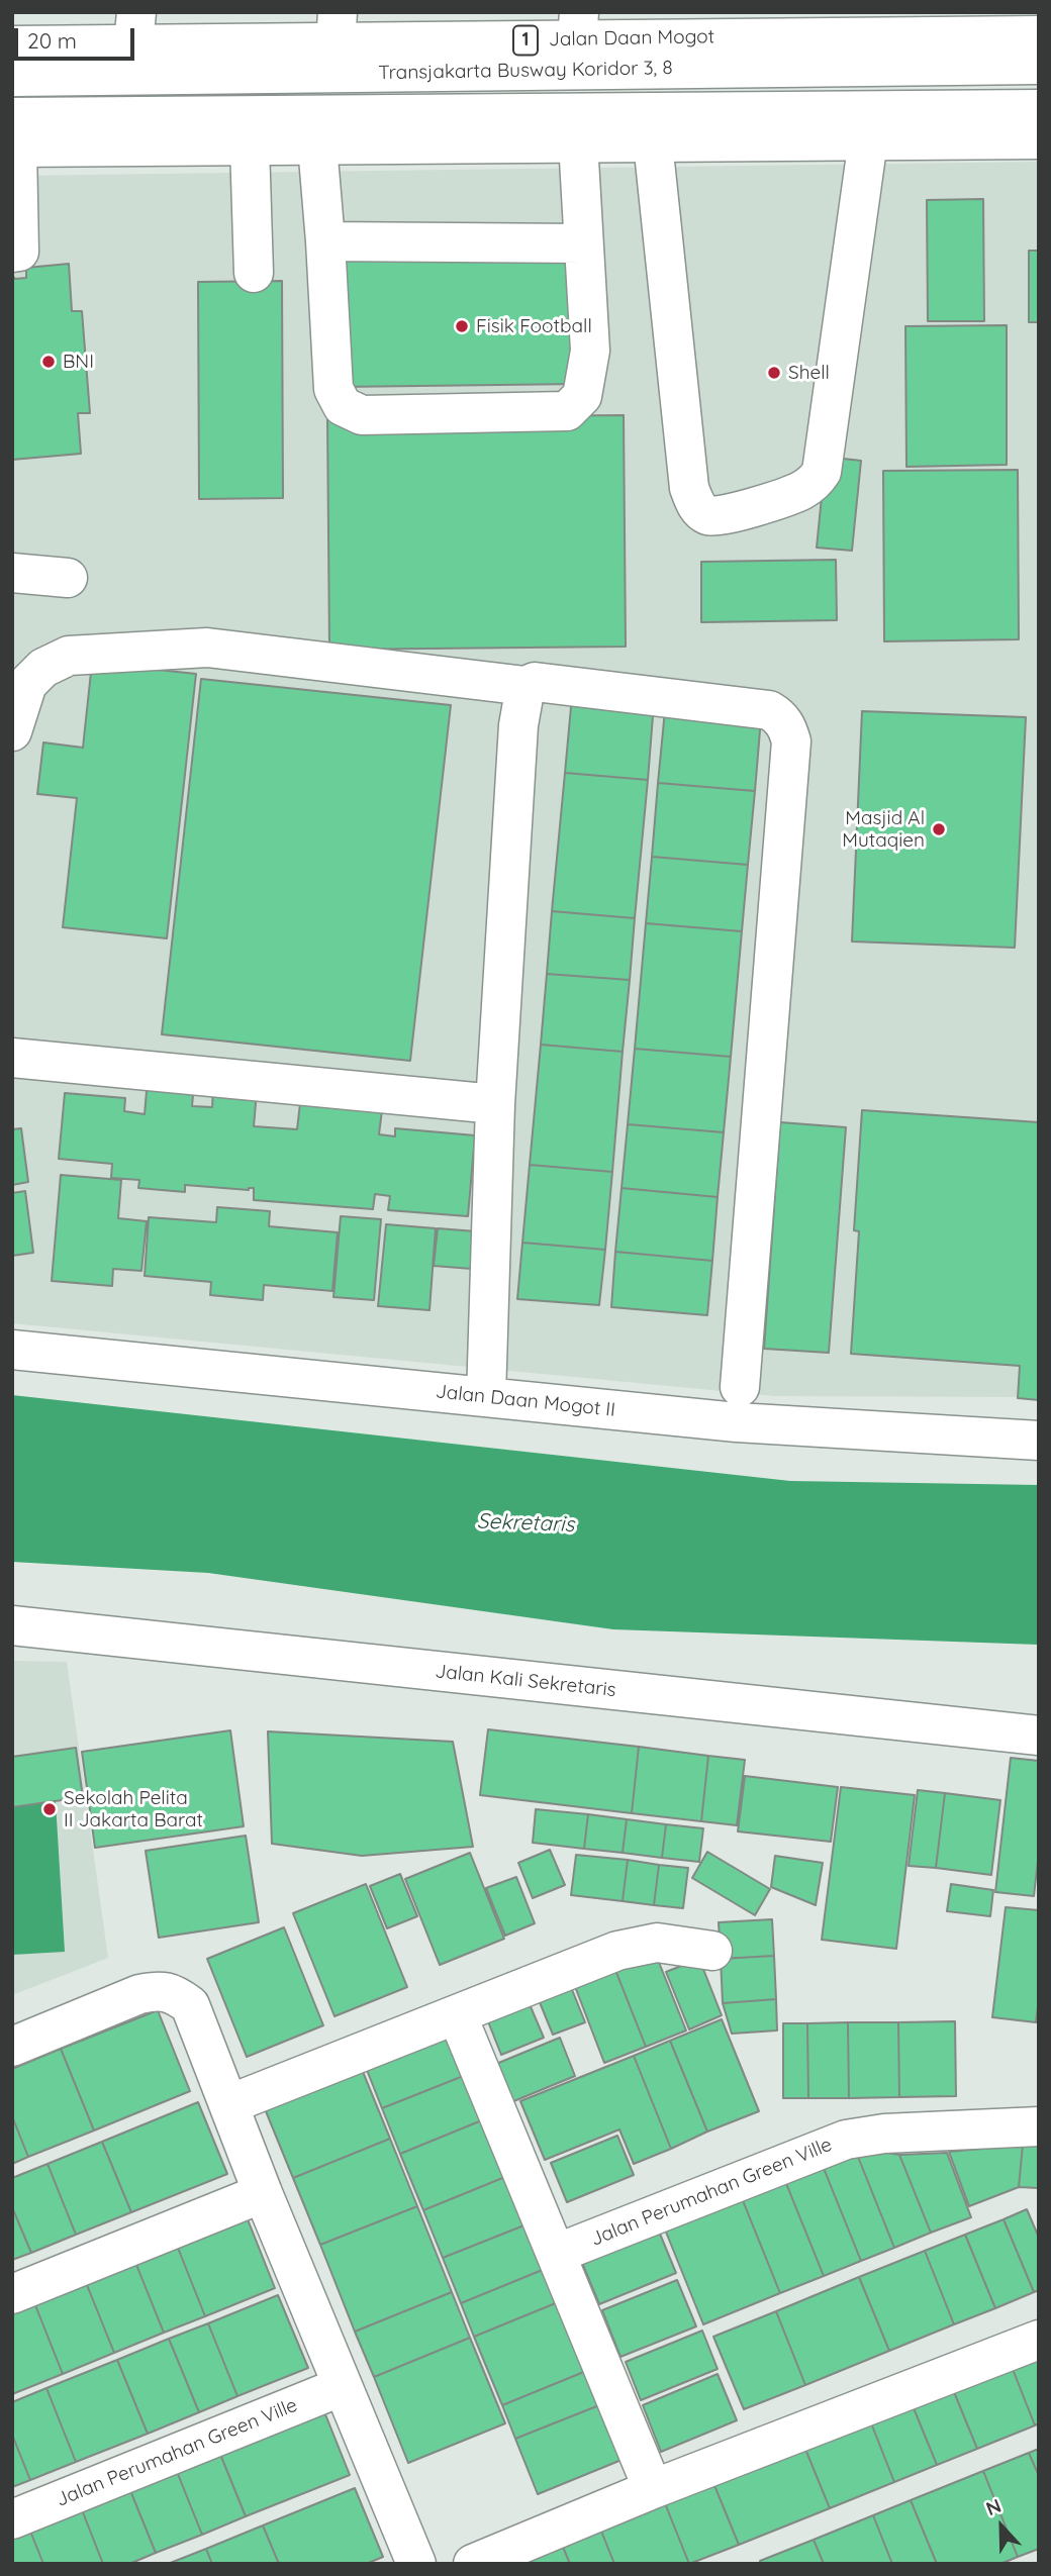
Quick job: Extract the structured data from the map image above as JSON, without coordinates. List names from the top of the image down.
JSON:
{
  "streets": {
    "main road": [
      "Jalan Daan Mogot",
      "1",
      "Transjakarta Busway Koridor 3, 8",
      "Jalan Daan Mogot II",
      "Jalan Kali Sekretaris",
      "Jalan Perumahan Green Ville"
    ]
  },
  "crossings": [
    ["Jalan Daan Mogot", "Transjakarta Busway Koridor 3, 8"]
  ],
  "water": ["Sekretaris"],
  "places": [
    "Fisik Football",
    "BNI",
    "Shell",
    "Masjid Al Mutaqien",
    "Sekolah Pelita II Jakarta Barat"
  ],
  "scale_bar": "20 m",
  "north": "top"
}
